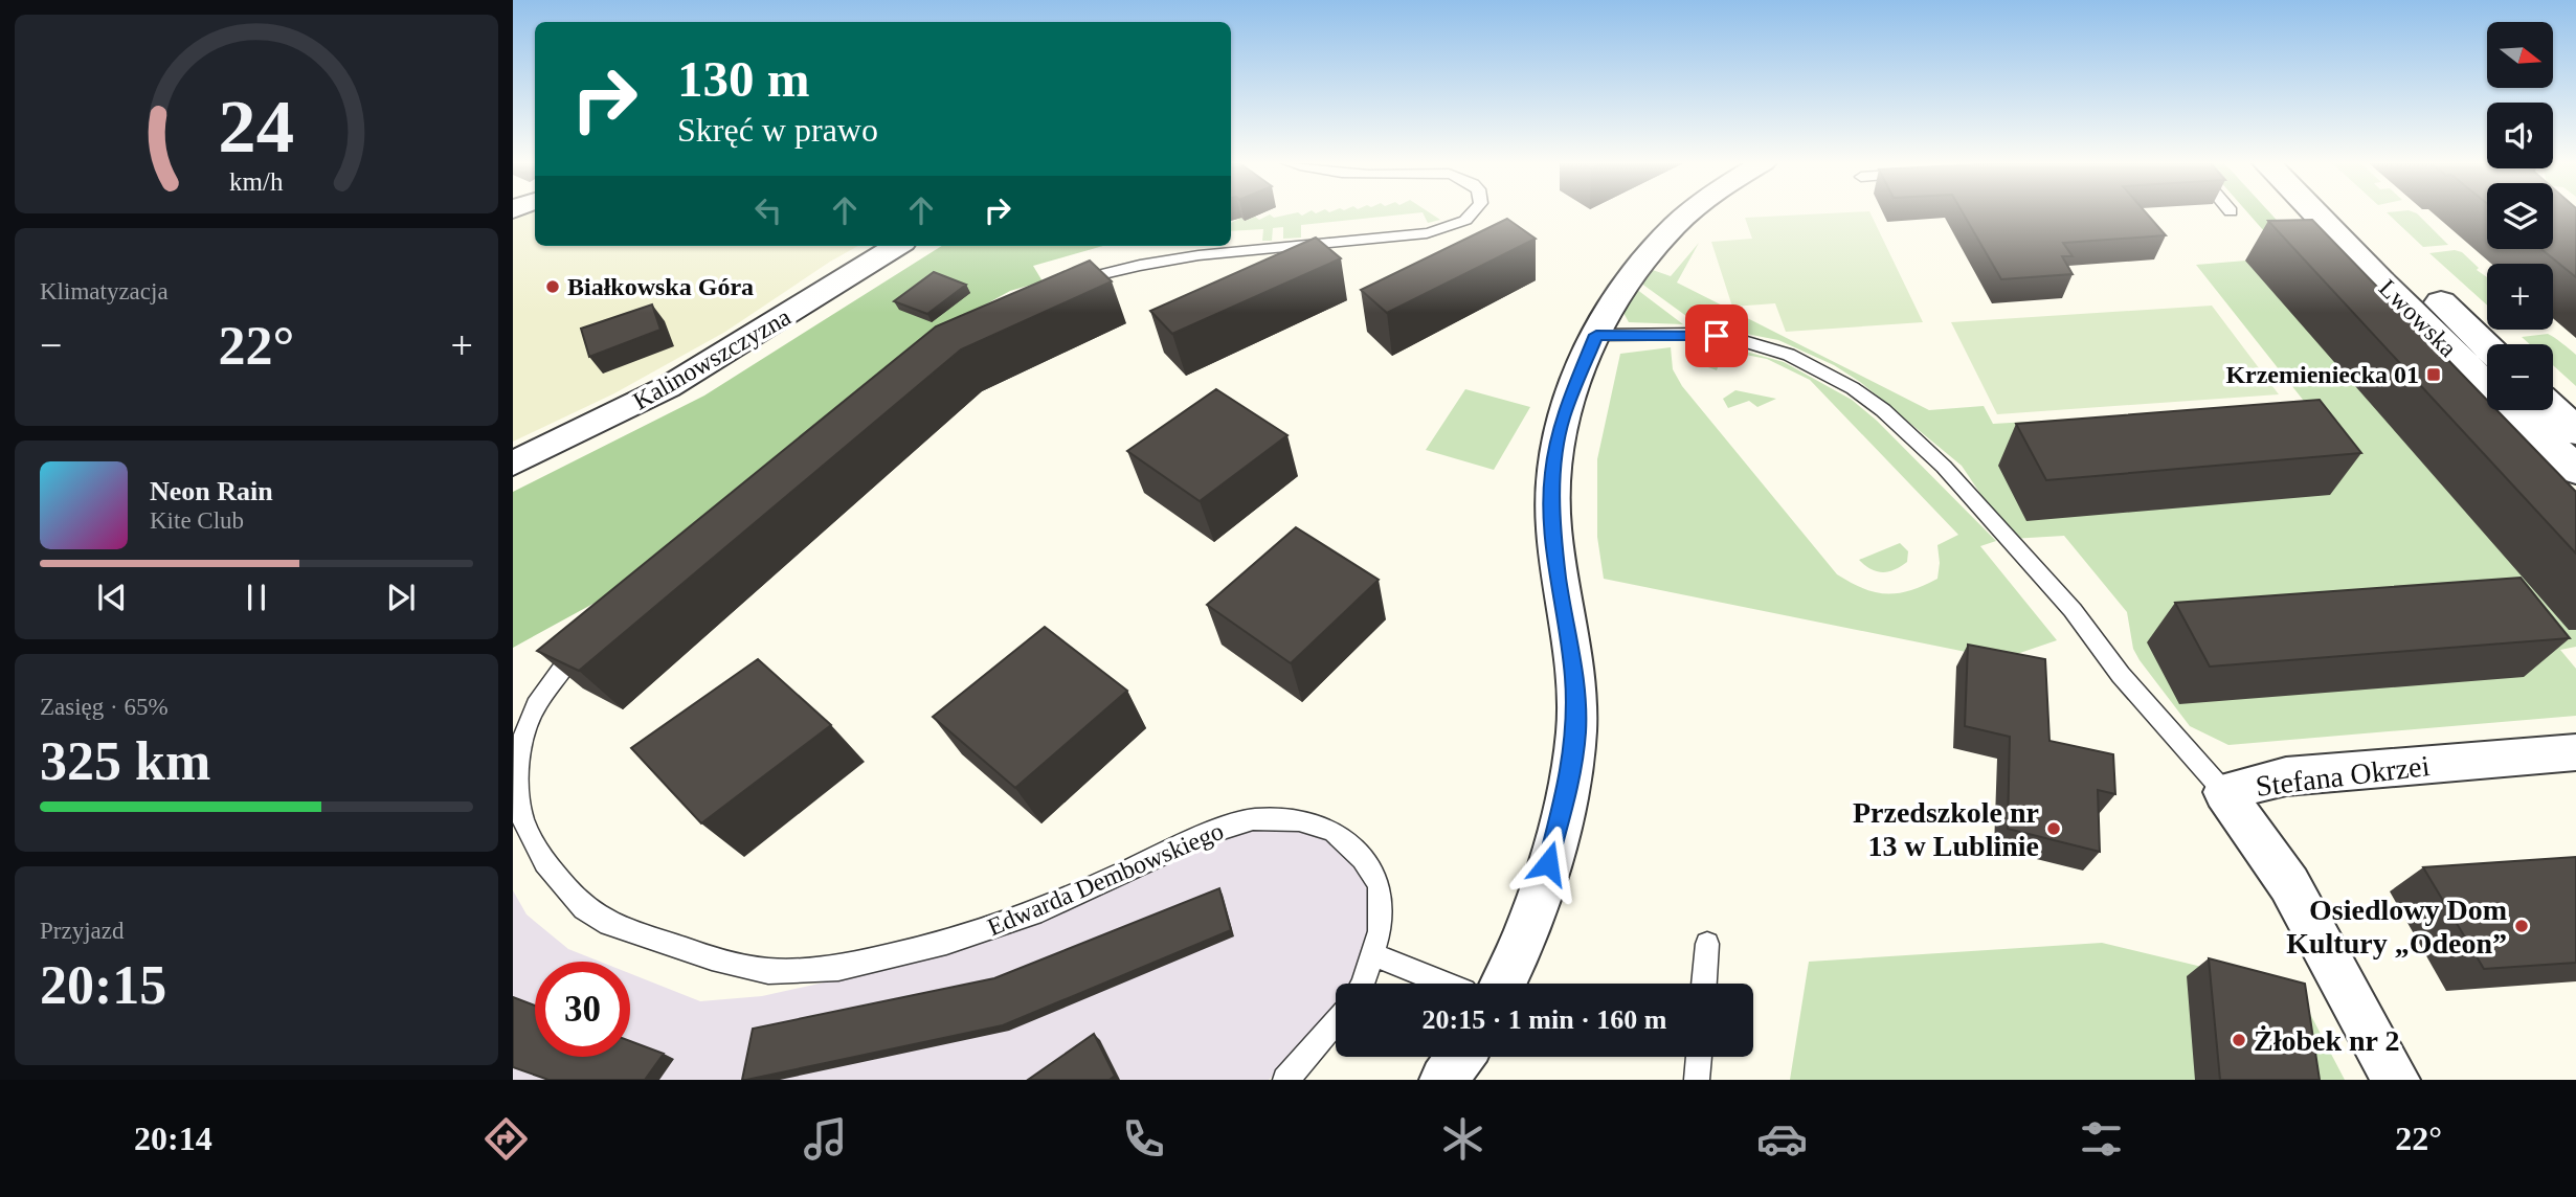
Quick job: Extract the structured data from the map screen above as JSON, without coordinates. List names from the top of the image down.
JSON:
{
  "streets": {
    "street": ["Lwowska", "Kalinowszczyzna", "Stefana Okrzei"],
    "lane": ["Edwarda Dembowskiego"]
  },
  "places": {
    "other": [
      "Białkowska Góra",
      "Przedszkole nr 13 w Lublinie",
      "Osiedlowy Dom Kultury „Odeon”",
      "Żłobek nr 2"
    ],
    "transit": ["Krzemieniecka 01"]
  },
  "north": "right",
  "page": {
    "map_buttons": ["+", "−"],
    "turn": ["130 m", "Skręć w prawo"],
    "tile": [
      "Klimatyzacja",
      ["Zasięg · 65%", "325 km"],
      ["Przyjazd", "20:15"]
    ],
    "heat": ["−", "22°", "+"],
    "song": ["Neon Rain", "Kite Club"],
    "limit": "30",
    "trip": "20:15 · 1 min · 160 m",
    "tabs": ["20:14", "22°"],
    "gauge": ["24", "km/h"]
  }
}
